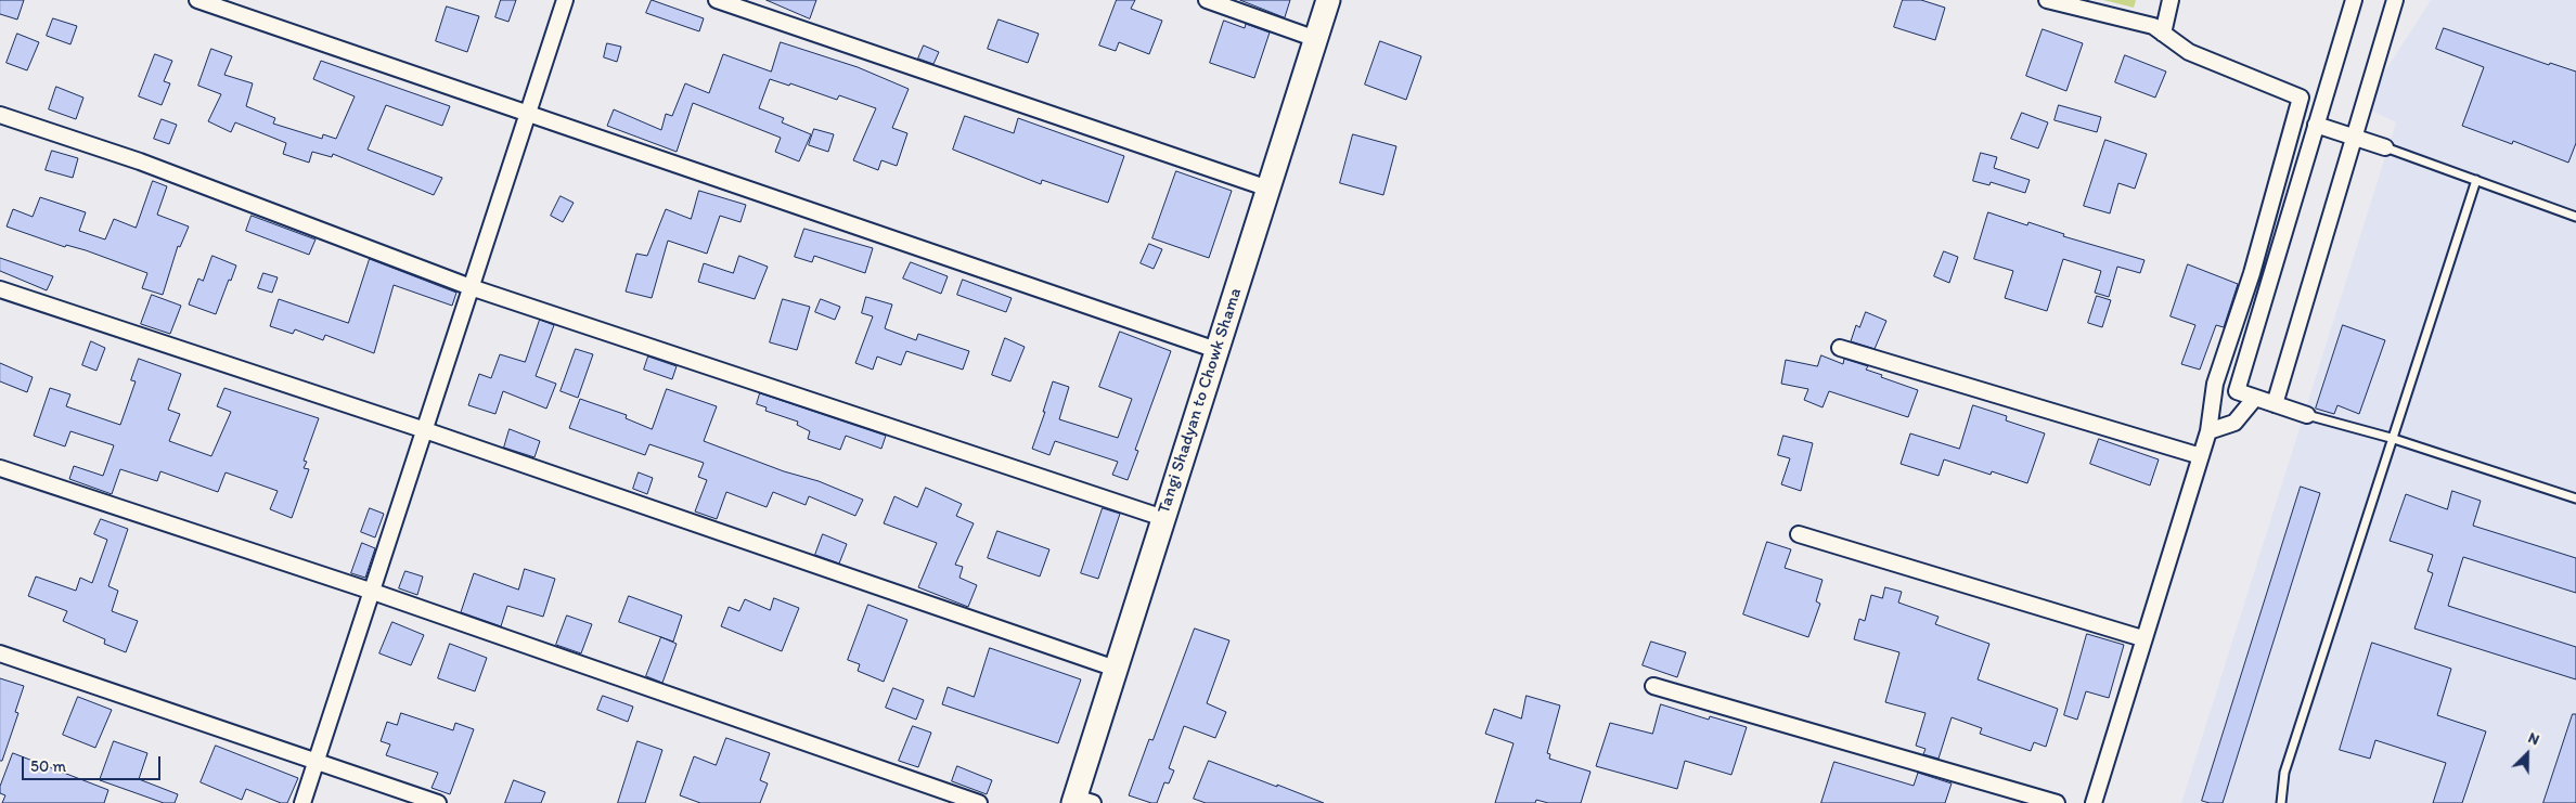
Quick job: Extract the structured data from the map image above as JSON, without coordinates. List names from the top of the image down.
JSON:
{
  "streets": {
    "main road": ["Tangi Shadyan to Chowk Shama"]
  },
  "scale_bar": "50 m",
  "north": "top right"
}
